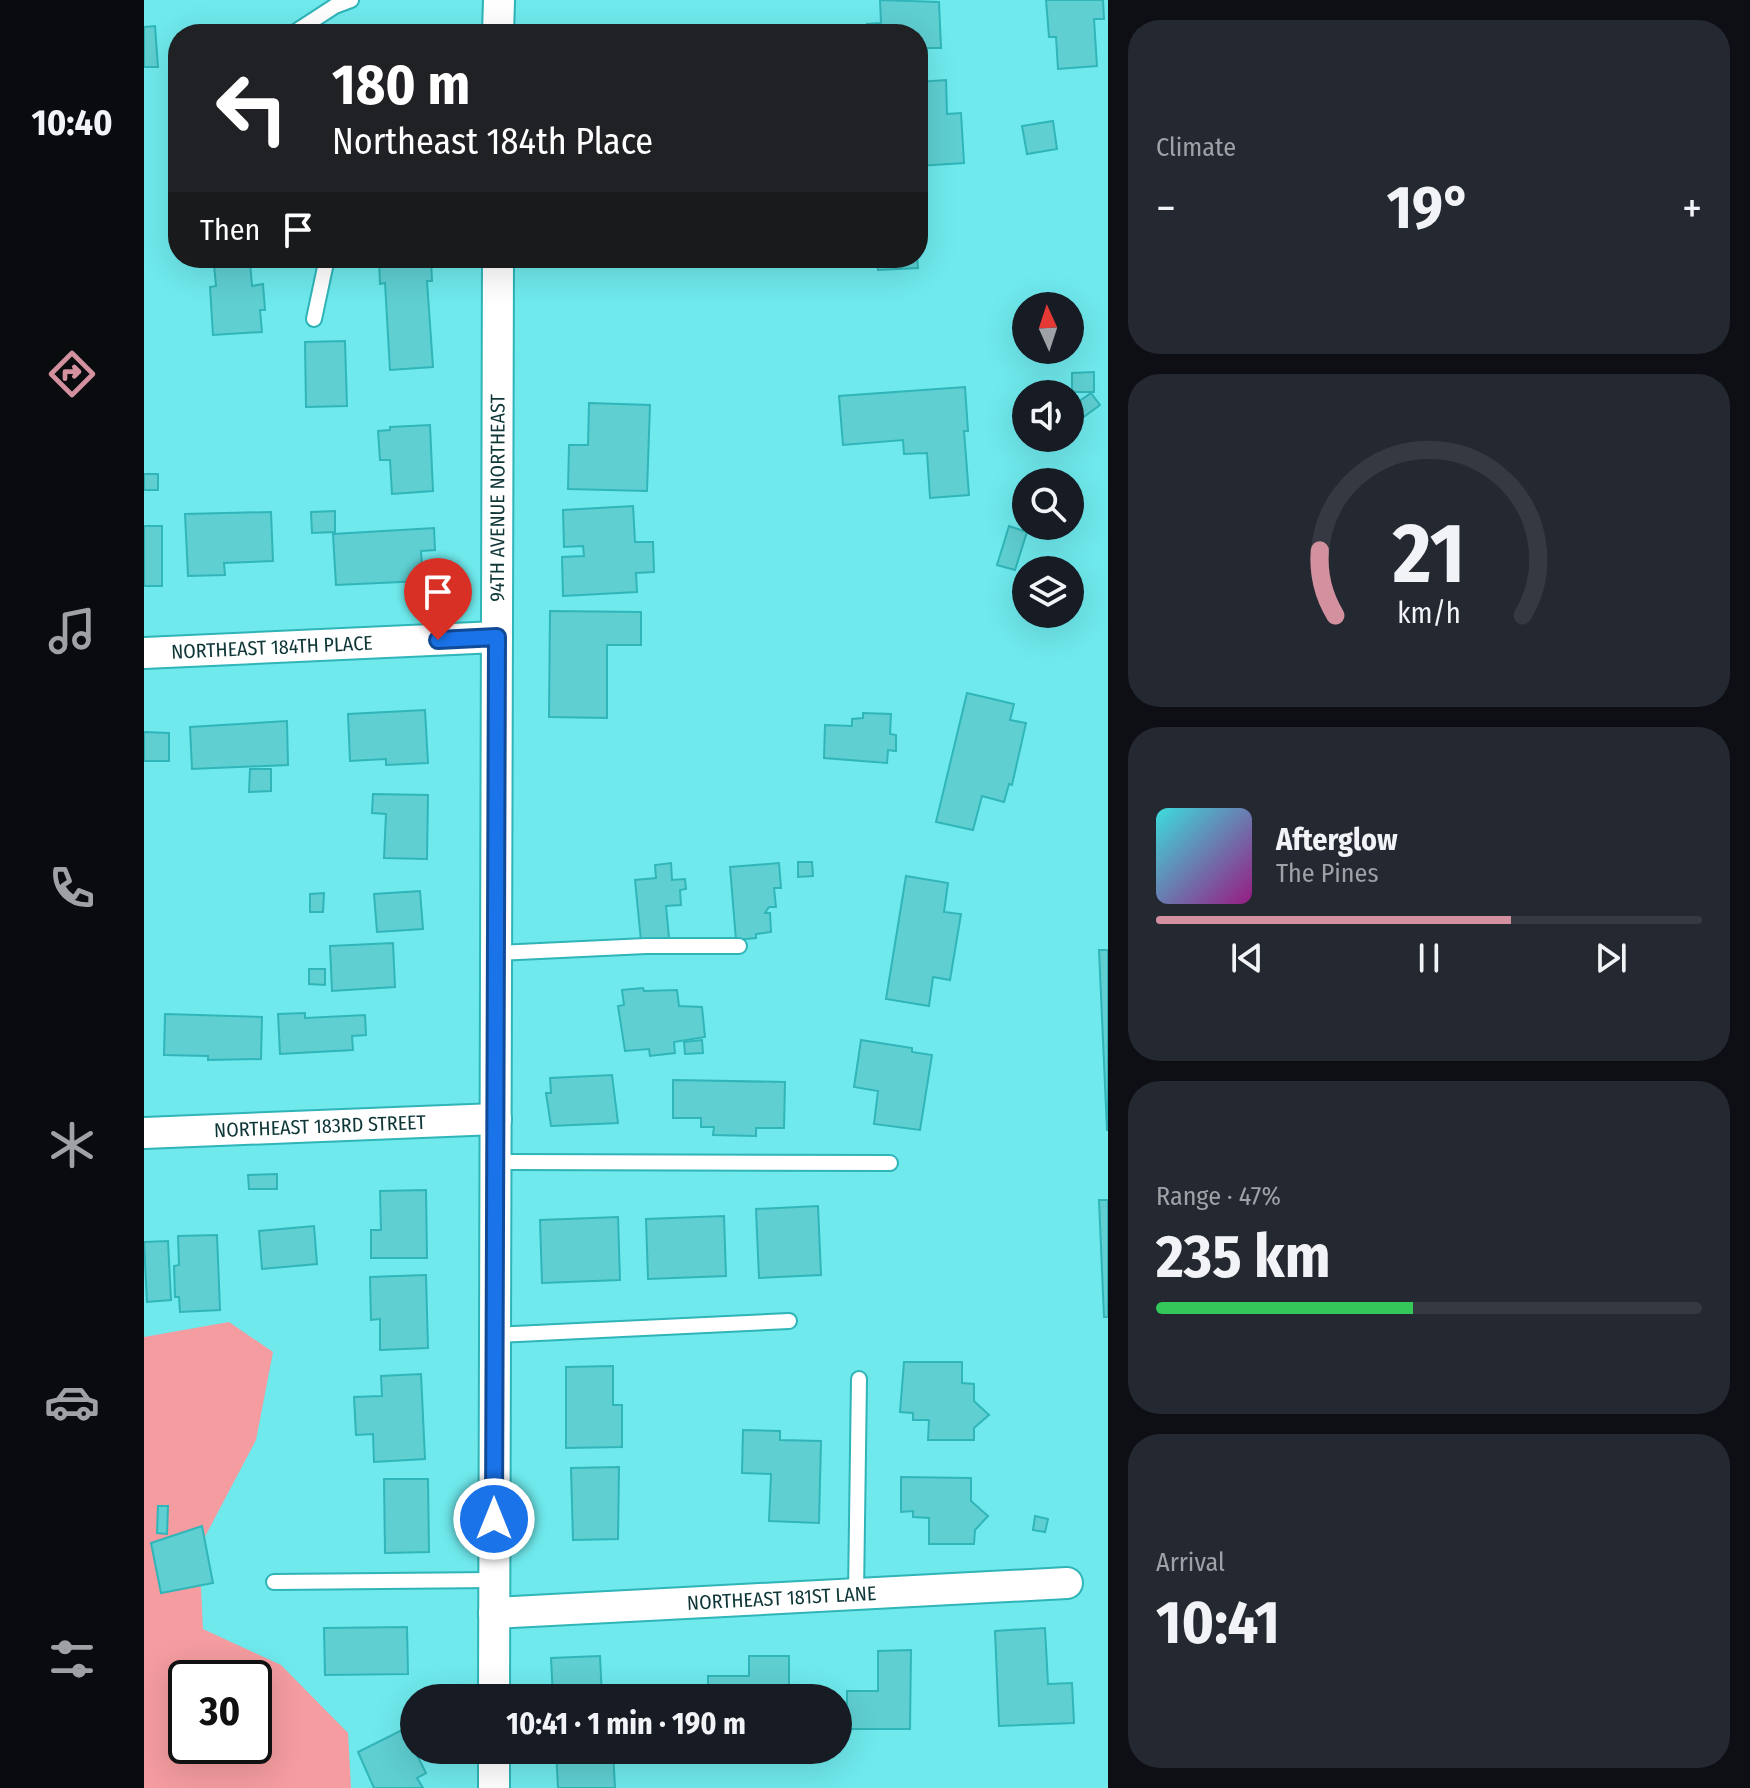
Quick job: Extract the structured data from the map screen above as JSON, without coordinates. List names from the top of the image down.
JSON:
{
  "streets": {
    "street": [
      "94TH AVENUE NORTHEAST",
      "NORTHEAST 184TH PLACE",
      "NORTHEAST 183RD STREET",
      "NORTHEAST 181ST LANE"
    ]
  },
  "crossings": [
    ["94TH AVENUE NORTHEAST", "NORTHEAST 184TH PLACE"],
    ["94TH AVENUE NORTHEAST", "NORTHEAST 183RD STREET"],
    ["94TH AVENUE NORTHEAST", "NORTHEAST 181ST LANE"]
  ],
  "north": "top",
  "page": {
    "tabs": "10:40",
    "tile": [
      "Climate",
      ["Range · 47%", "235 km"],
      ["Arrival", "10:41"]
    ],
    "turn": ["180 m", "Northeast 184th Place"],
    "heat": ["−", "19°", "+"],
    "then": "Then",
    "song": ["Afterglow", "The Pines"],
    "limit": "30",
    "trip": "10:41 · 1 min · 190 m",
    "gauge": ["21", "km/h"]
  }
}
